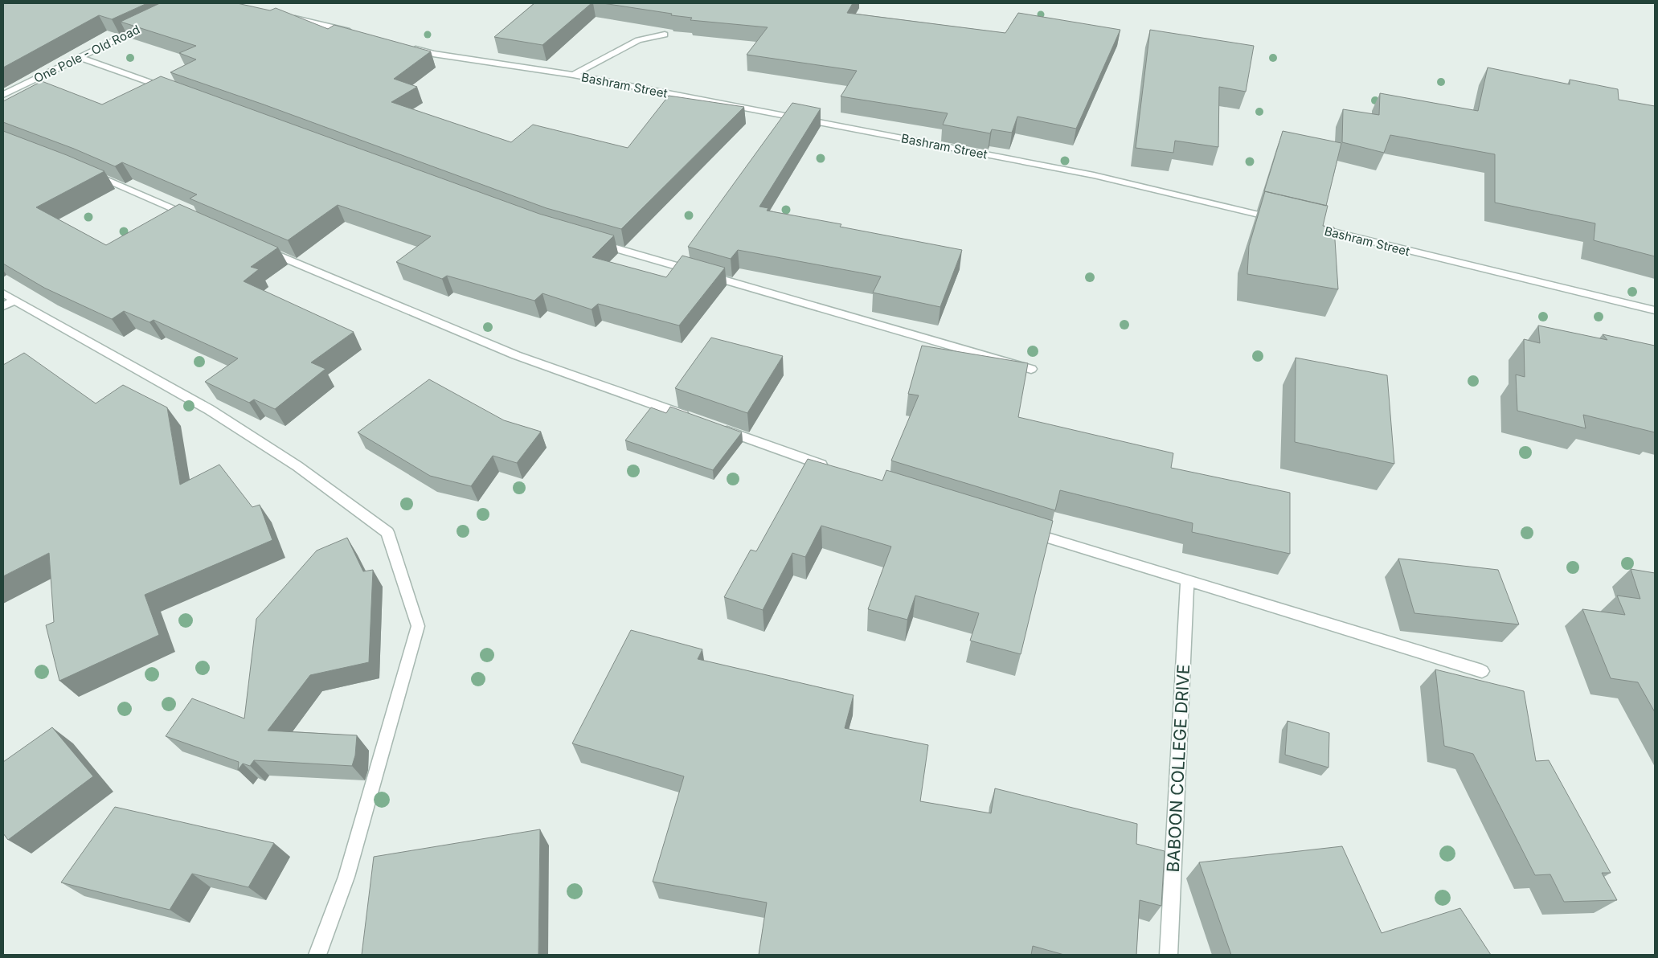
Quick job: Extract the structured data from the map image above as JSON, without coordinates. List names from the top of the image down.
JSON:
{
  "streets": {
    "street": ["One Pole - Old Road", "Bashram Street", "BABOON COLLEGE DRIVE"]
  }
}
